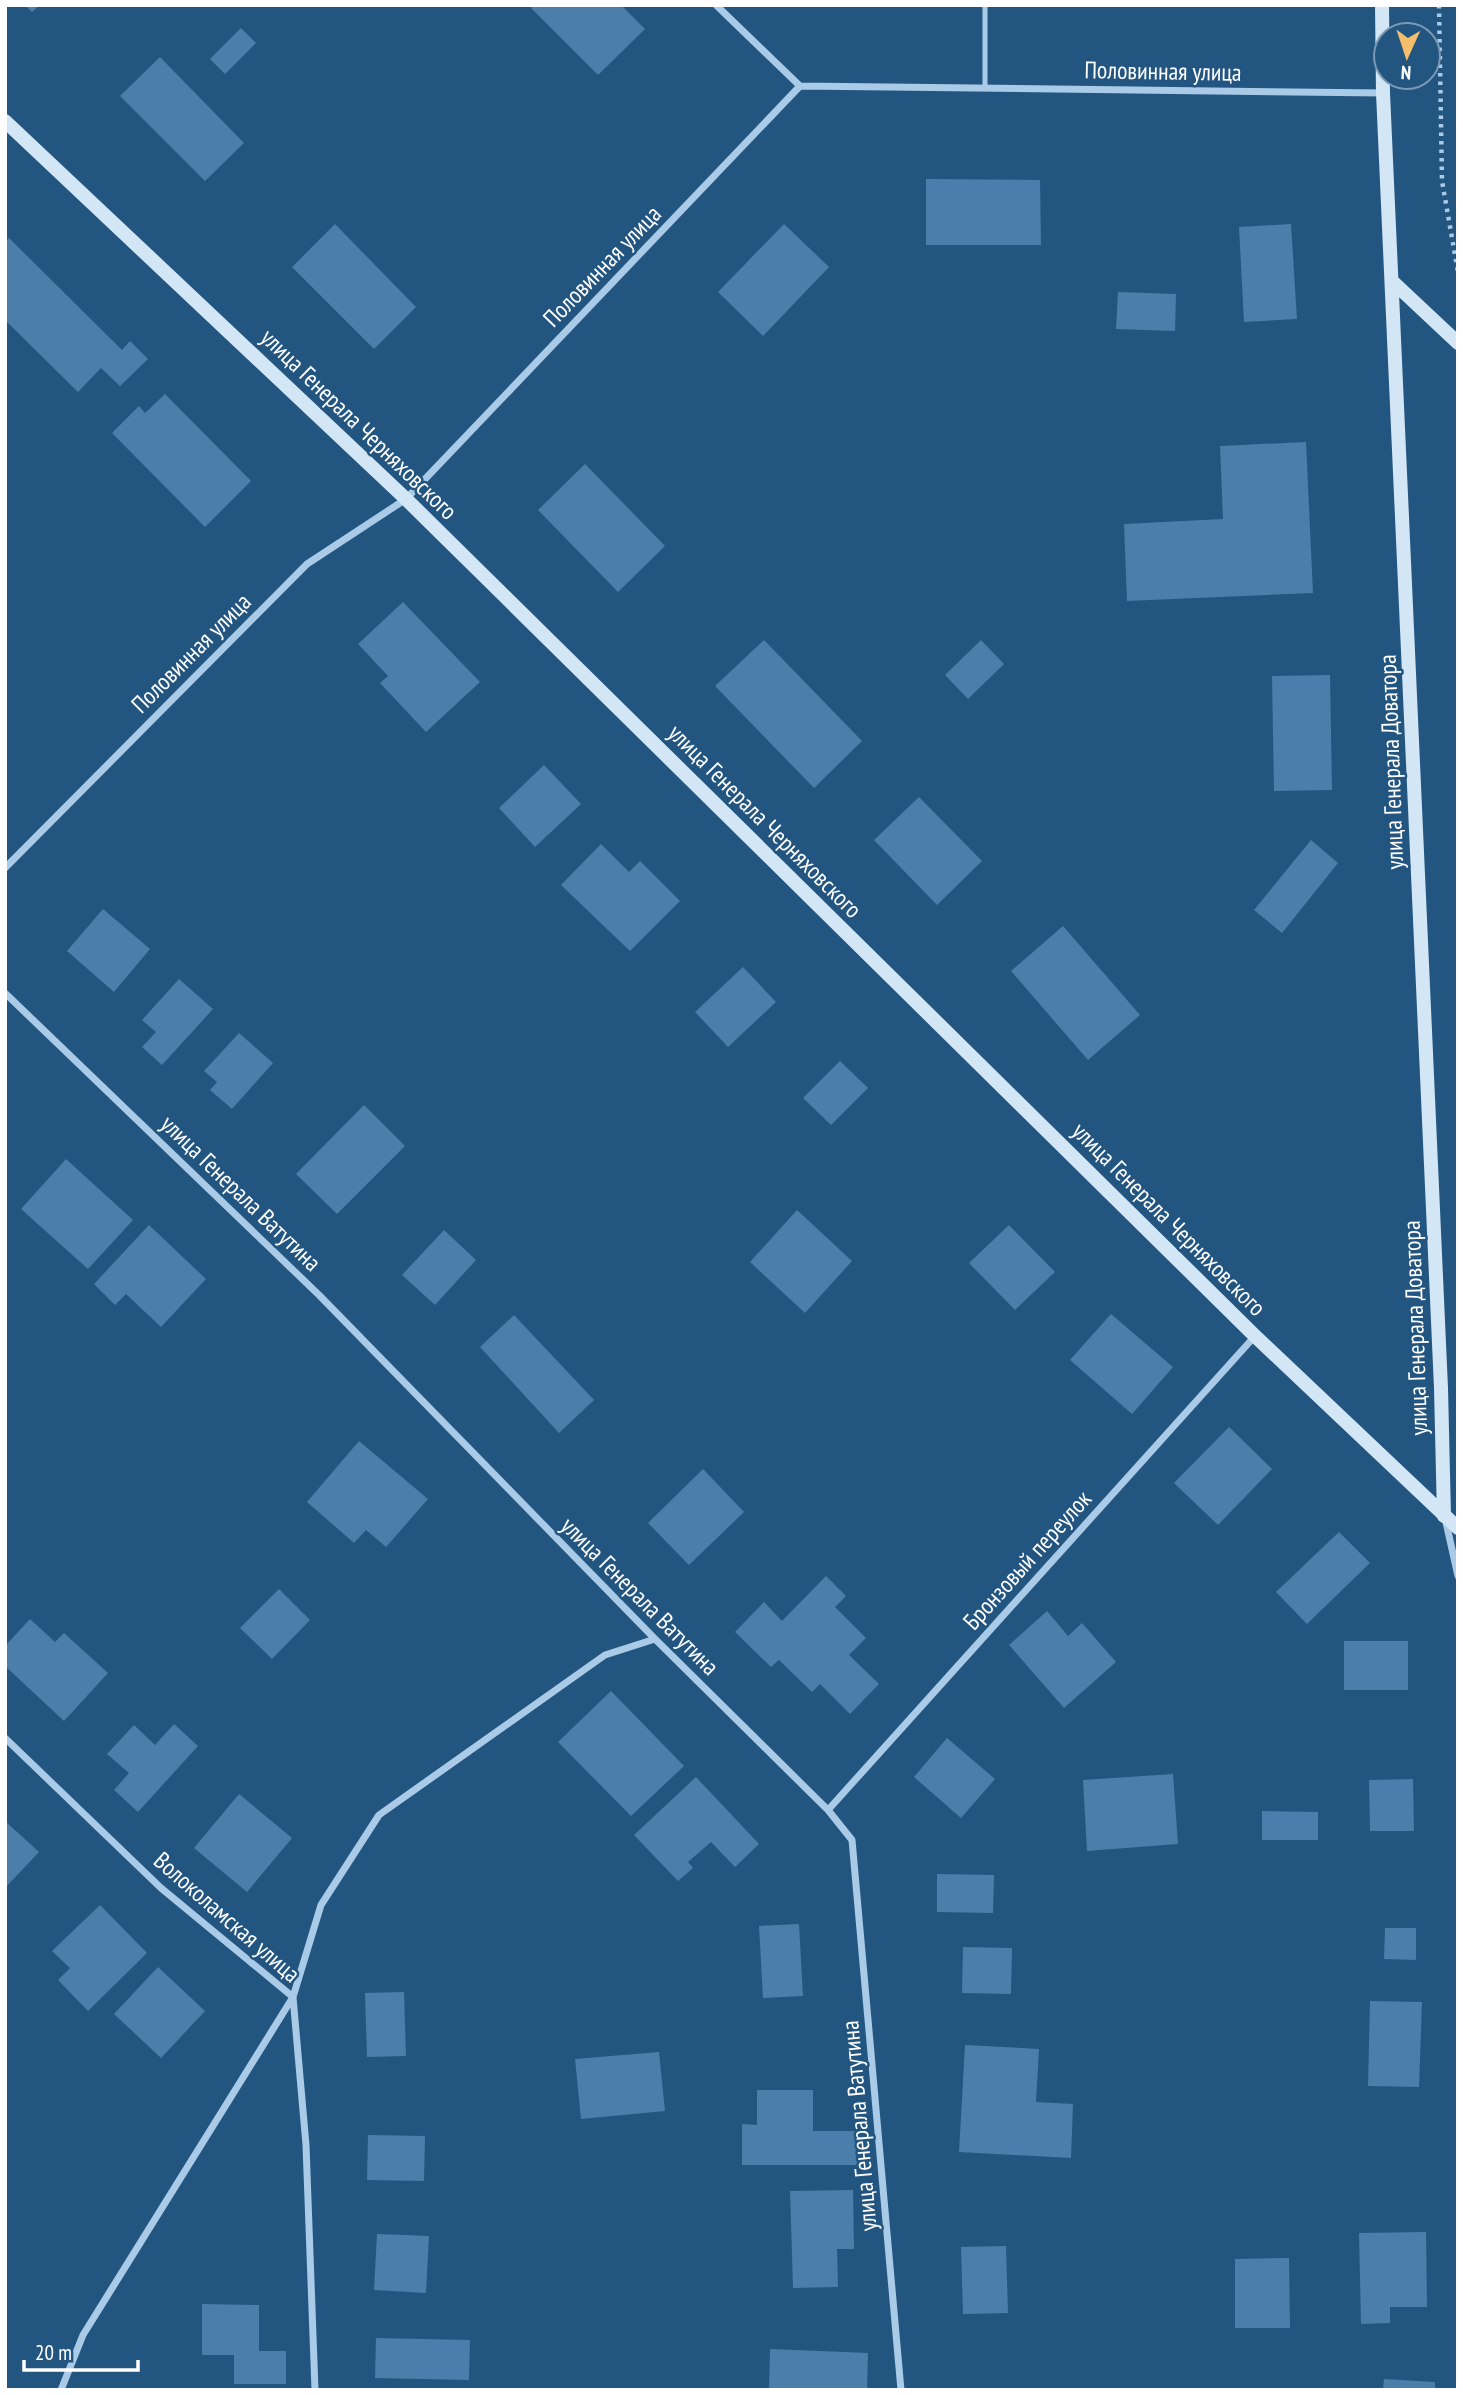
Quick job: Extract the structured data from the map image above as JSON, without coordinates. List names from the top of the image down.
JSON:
{
  "streets": {
    "street": [
      "Половинная улица",
      "улица Генерала Черняховского",
      "улица Генерала Доватора",
      "улица Генерала Ватутина",
      "Бронзовый переулок",
      "Волоколамская улица"
    ]
  },
  "crossings": [
    ["Половинная улица", "улица Генерала Черняховского"],
    ["Половинная улица", "улица Генерала Доватора"],
    ["улица Генерала Черняховского", "улица Генерала Доватора"],
    ["улица Генерала Черняховского", "Бронзовый переулок"],
    ["улица Генерала Ватутина", "Бронзовый переулок"]
  ],
  "scale_bar": "20 m",
  "north": "bottom"
}
